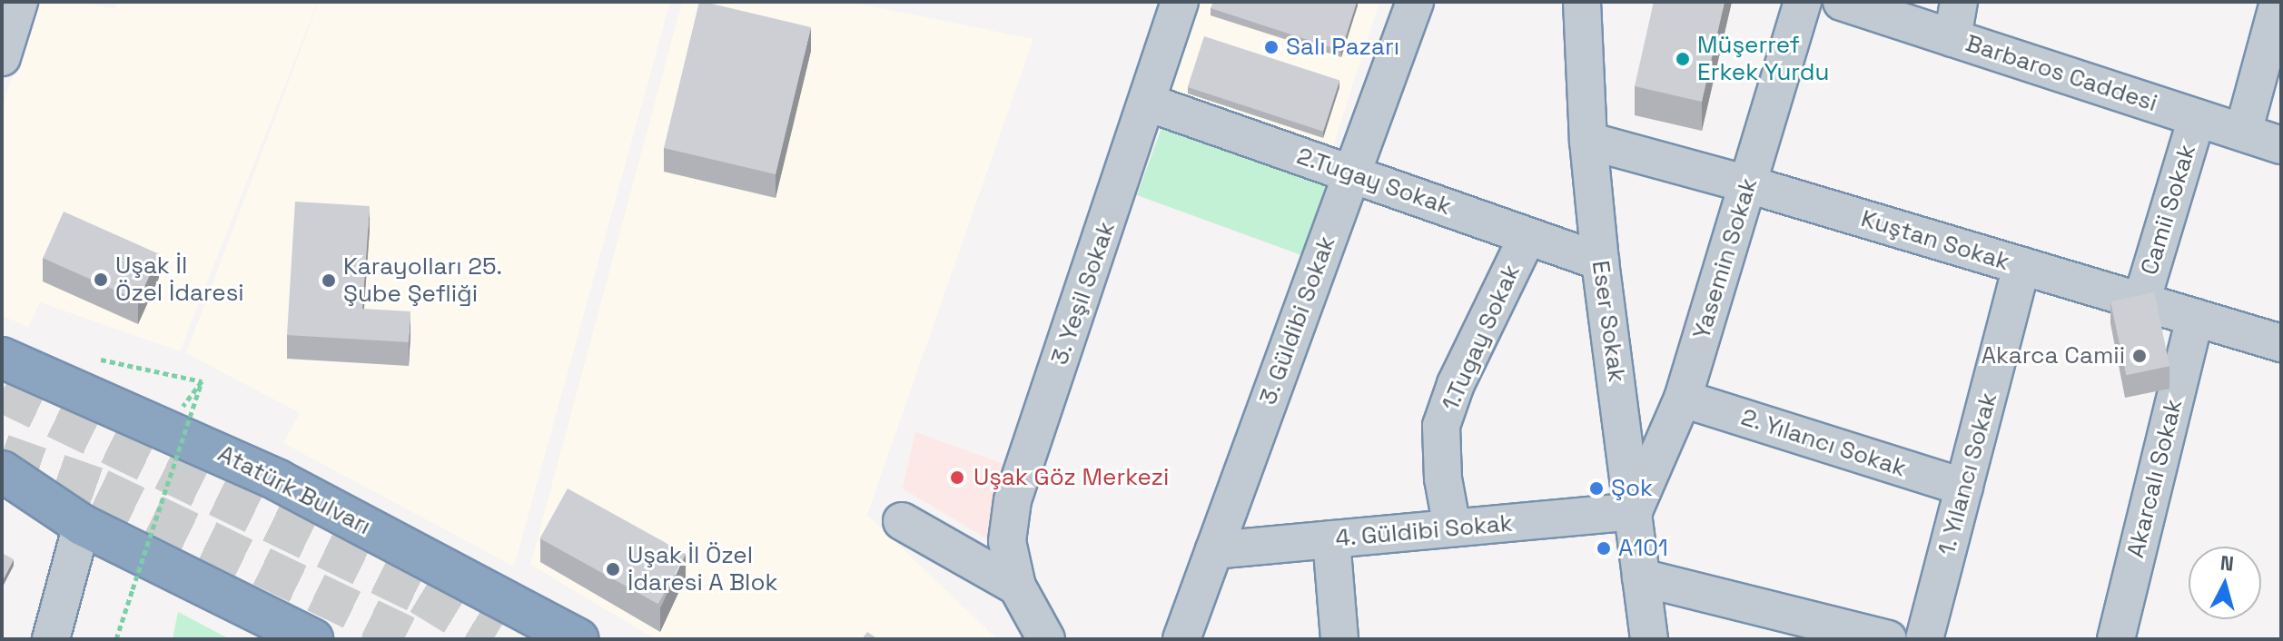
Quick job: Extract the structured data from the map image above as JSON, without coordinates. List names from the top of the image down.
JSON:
{
  "streets": {
    "highway": ["Atatürk Bulvarı"],
    "street": [
      "Barbaros Caddesi",
      "2.Tugay Sokak",
      "Camii Sokak",
      "Kuştan Sokak",
      "Yasemin Sokak",
      "3. Yeşil Sokak",
      "3. Güldibi Sokak",
      "Eser Sokak",
      "1.Tugay Sokak",
      "2. Yılancı Sokak",
      "1. Yılancı Sokak",
      "Akarcalı Sokak",
      "4. Güldibi Sokak"
    ]
  },
  "crossings": [
    ["Barbaros Caddesi", "Camii Sokak"],
    ["2.Tugay Sokak", "3. Yeşil Sokak"],
    ["2.Tugay Sokak", "3. Güldibi Sokak"],
    ["2.Tugay Sokak", "Eser Sokak"],
    ["2.Tugay Sokak", "1.Tugay Sokak"],
    ["Camii Sokak", "Kuştan Sokak"],
    ["Kuştan Sokak", "Yasemin Sokak"],
    ["Kuştan Sokak", "Eser Sokak"],
    ["Kuştan Sokak", "1. Yılancı Sokak"],
    ["Kuştan Sokak", "Akarcalı Sokak"],
    ["Yasemin Sokak", "Eser Sokak"],
    ["Yasemin Sokak", "2. Yılancı Sokak"],
    ["Yasemin Sokak", "4. Güldibi Sokak"],
    ["3. Güldibi Sokak", "4. Güldibi Sokak"],
    ["Eser Sokak", "4. Güldibi Sokak"],
    ["1.Tugay Sokak", "4. Güldibi Sokak"],
    ["2. Yılancı Sokak", "1. Yılancı Sokak"]
  ],
  "places": [
    "Salı Pazarı",
    "Müşerref Erkek Yurdu",
    "Uşak İl Özel İdaresi",
    "Karayolları 25. Şube Şefliği",
    "Akarca Camii",
    "Uşak Göz Merkezi",
    "Şok",
    "A101",
    "Uşak İl Özel İdaresi A Blok"
  ],
  "north": "top"
}
